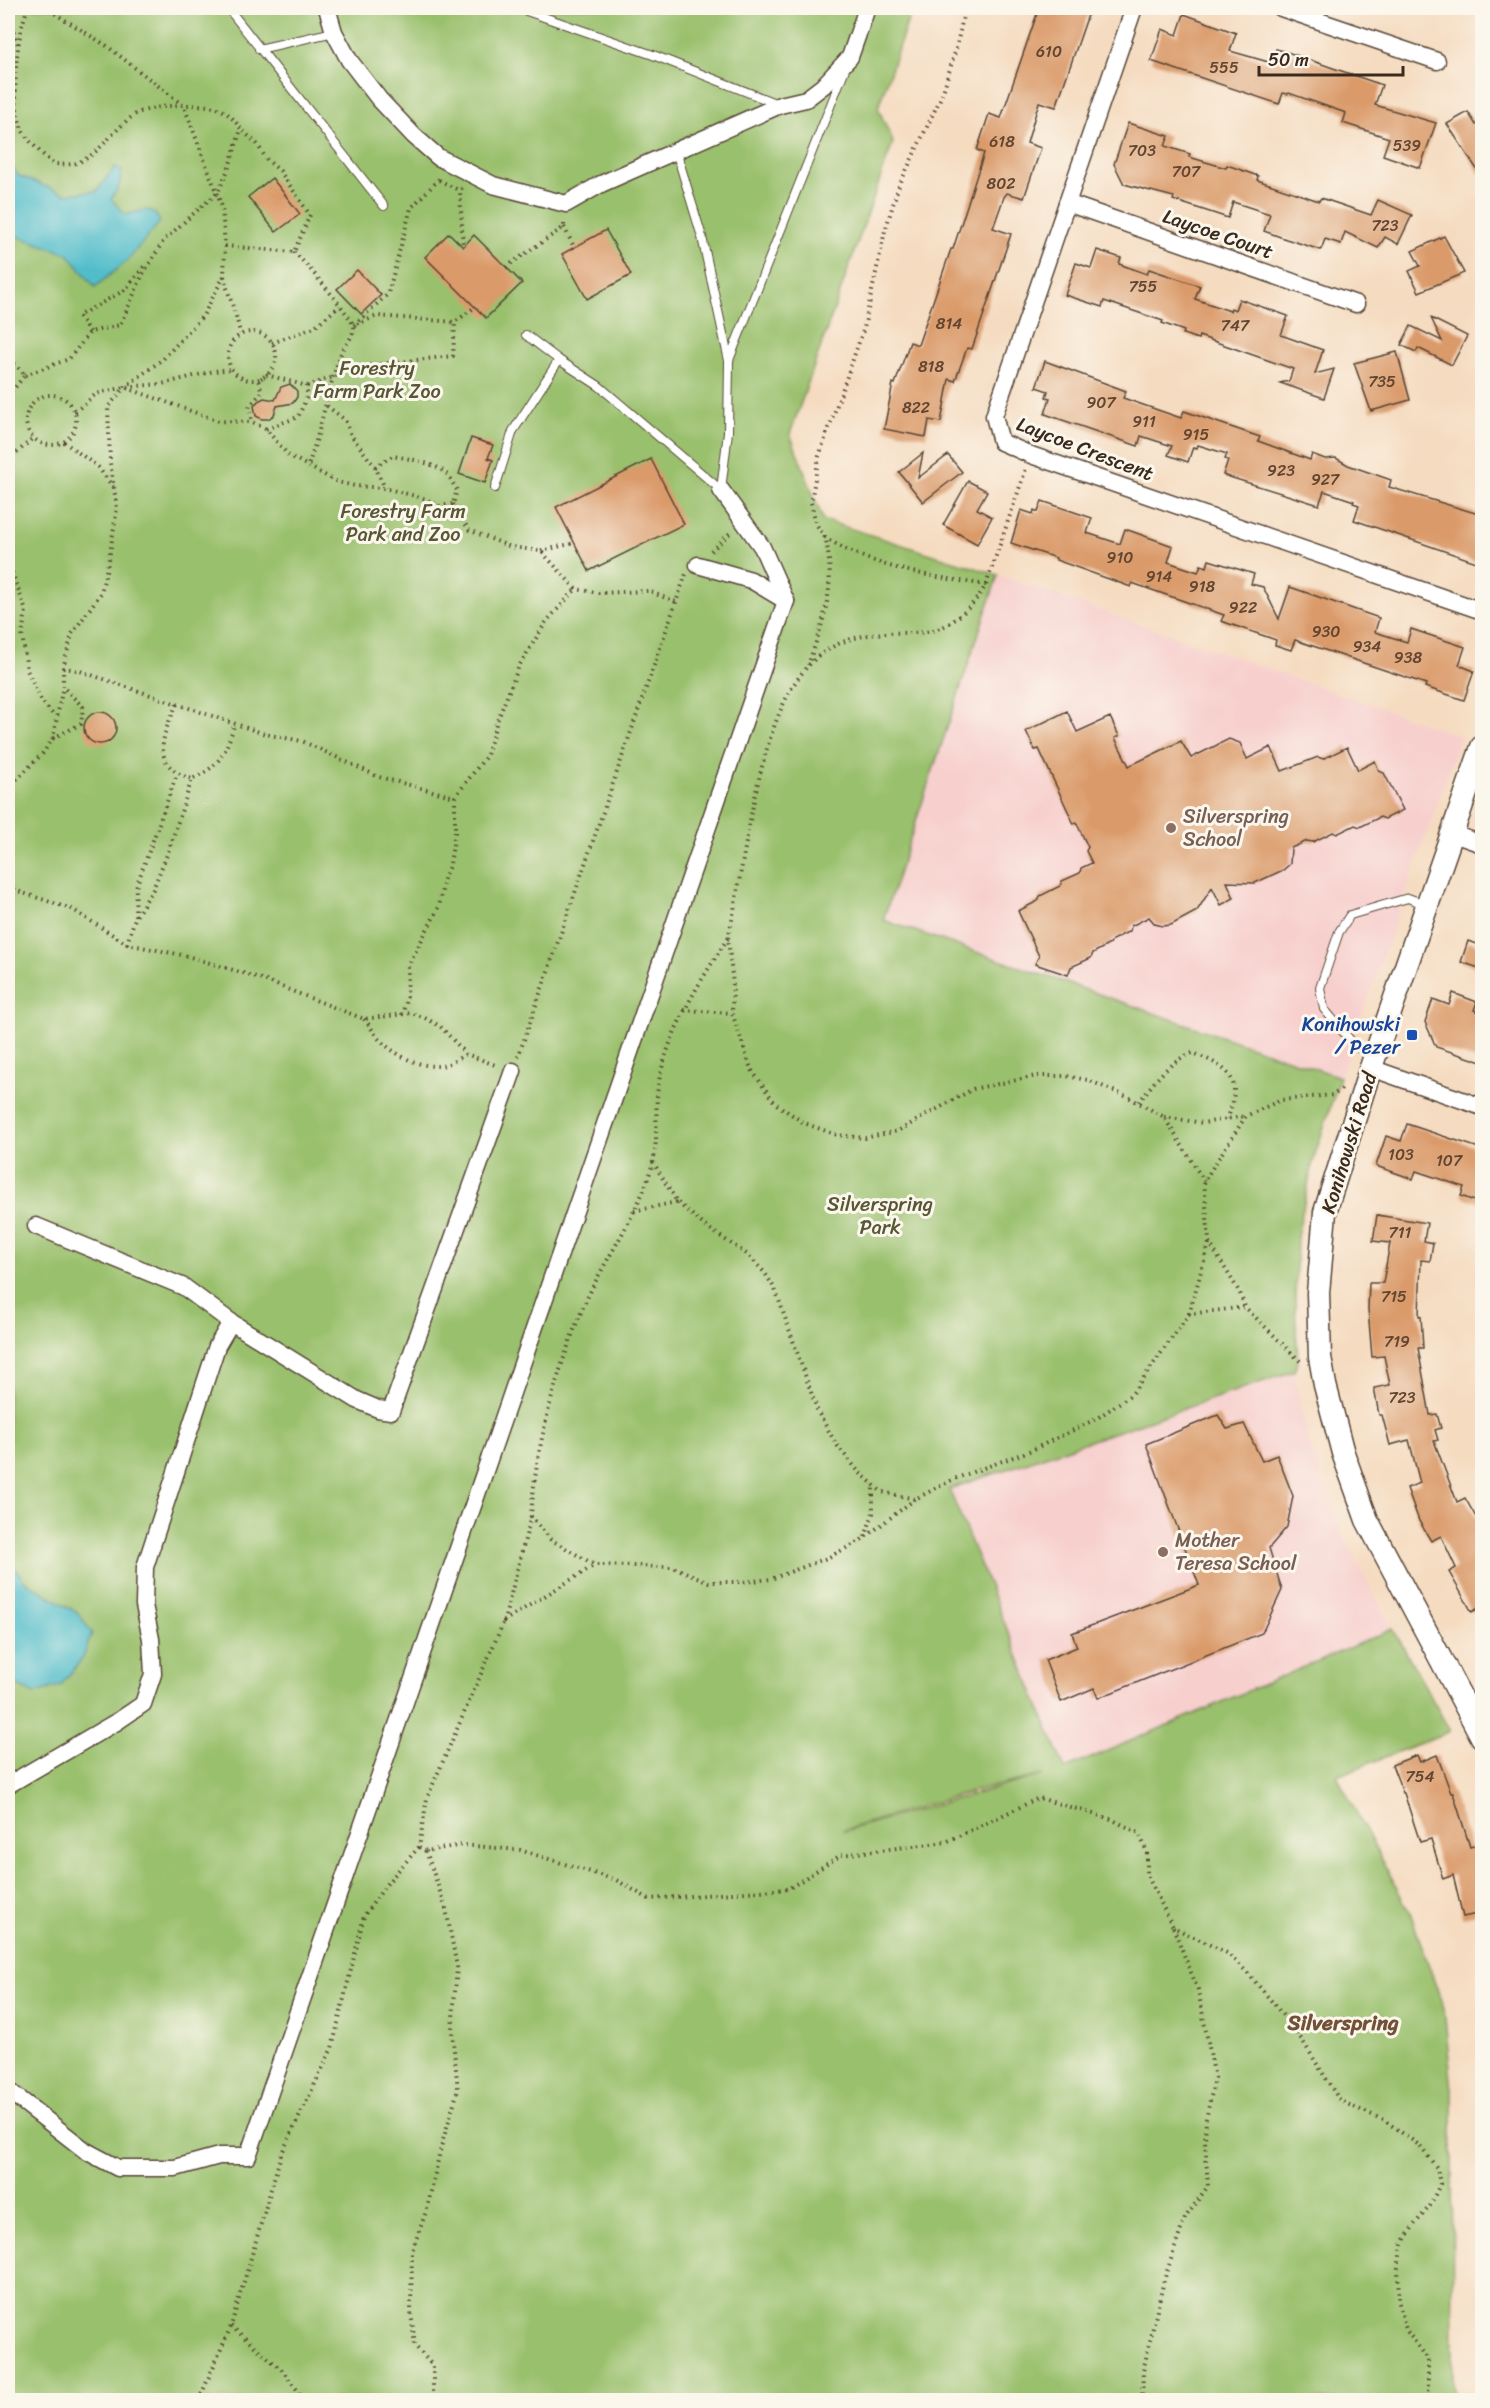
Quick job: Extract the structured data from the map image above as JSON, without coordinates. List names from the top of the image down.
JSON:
{
  "streets": {
    "street": ["Laycoe Court", "Laycoe Crescent", "Konihowski Road"]
  },
  "crossings": [
    ["Laycoe Court", "Laycoe Crescent"]
  ],
  "districts": ["Silverspring"],
  "parks": ["Forestry Farm Park Zoo", "Forestry Farm Park and Zoo", "Silverspring Park"],
  "places": {
    "other": ["Silverspring School", "Mother Teresa School"],
    "transit": ["Konihowski / Pezer"]
  },
  "house_numbers": [
    "610",
    "555",
    "618",
    "539",
    "703",
    "707",
    "802",
    "723",
    "755",
    "814",
    "747",
    "818",
    "735",
    "907",
    "822",
    "911",
    "915",
    "923",
    "927",
    "910",
    "914",
    "918",
    "922",
    "930",
    "934",
    "938",
    "103",
    "107",
    "711",
    "715",
    "719",
    "723",
    "754"
  ],
  "scale_bar": "50 m"
}
